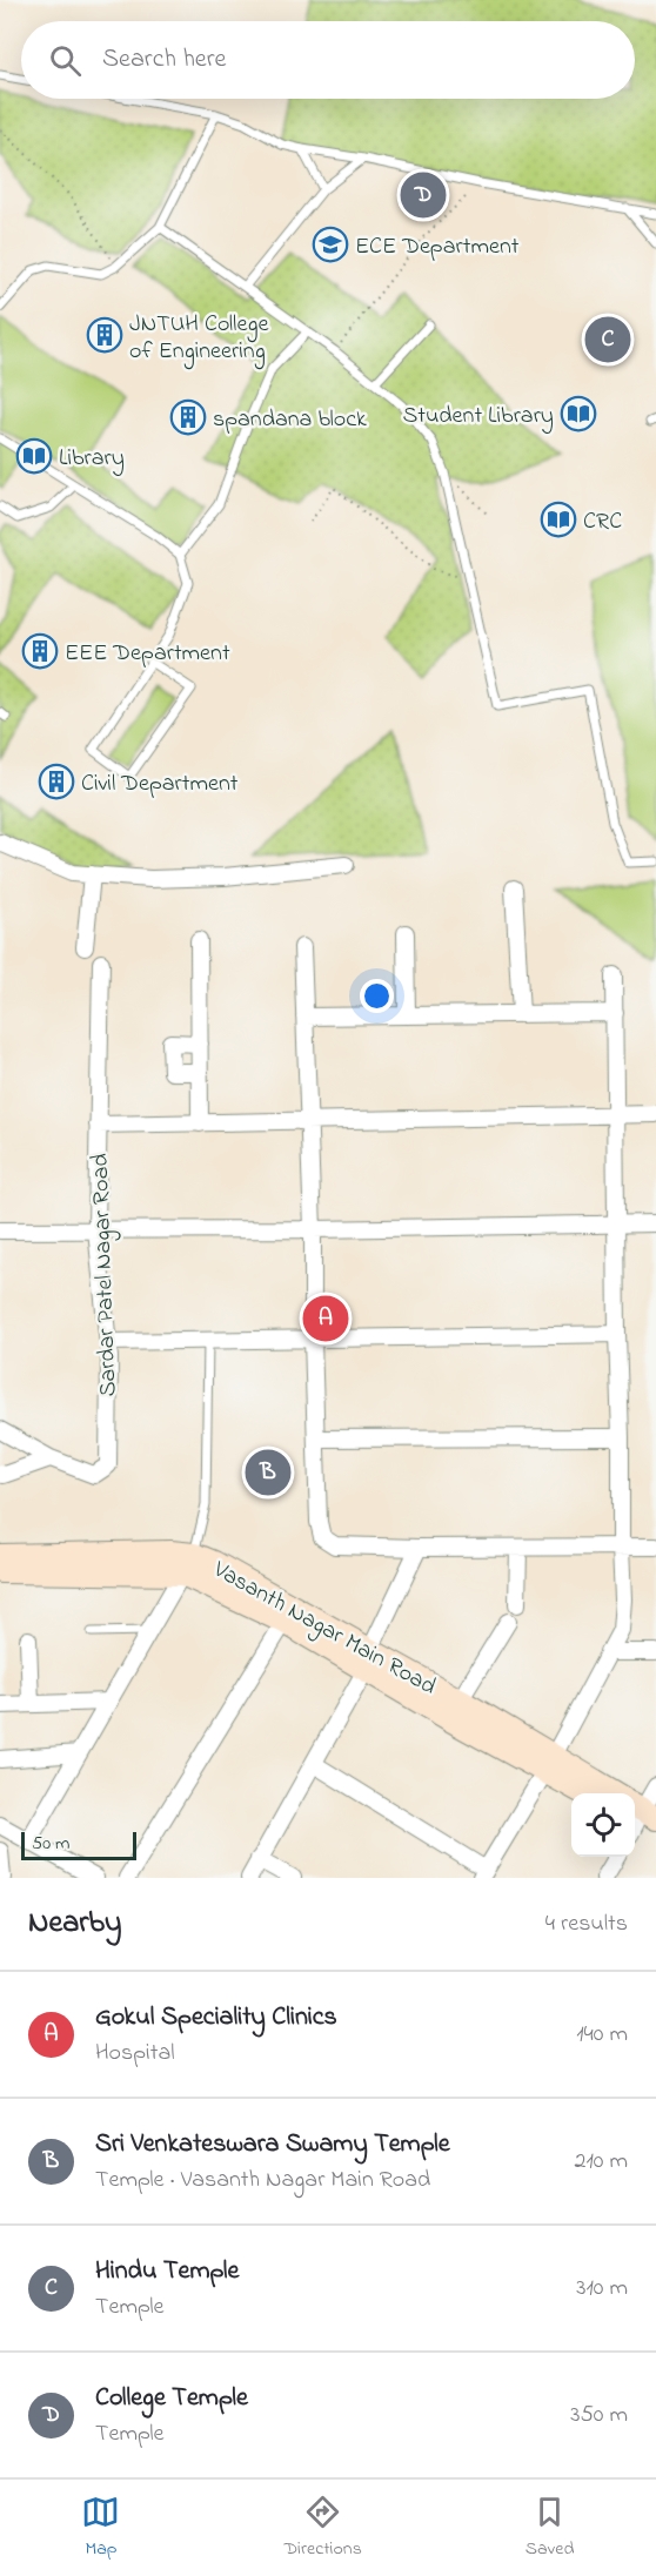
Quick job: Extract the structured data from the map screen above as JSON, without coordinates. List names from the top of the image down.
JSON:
{
  "streets": {
    "street": ["Sardar Patel Nagar Road", "Vasanth Nagar Main Road"]
  },
  "places": {
    "school or university": ["ECE Department"],
    "building": [
      "JNTUH College of Engineering",
      "spandana block",
      "EEE Department",
      "Civil Department"
    ],
    "library": ["Student Library", "Library", "CRC"]
  },
  "scale_bar": "50 m",
  "page": {
    "search": "Search here",
    "pins": [
      "D",
      "C",
      "A",
      "B"
    ],
    "scale": "50 m",
    "heading": ["Nearby", "4 results"],
    "list": [
      {
        "mark": "A",
        "name": "Gokul Speciality Clinics",
        "note": "Hospital",
        "value": "140 m"
      },
      {
        "mark": "B",
        "name": "Sri Venkateswara Swamy Temple",
        "note": "Temple · Vasanth Nagar Main Road",
        "value": "210 m"
      },
      {
        "mark": "C",
        "name": "Hindu Temple",
        "note": "Temple",
        "value": "310 m"
      },
      {
        "mark": "D",
        "name": "College Temple",
        "note": "Temple",
        "value": "350 m"
      }
    ],
    "nav": ["Map", "Directions", "Saved"]
  }
}
